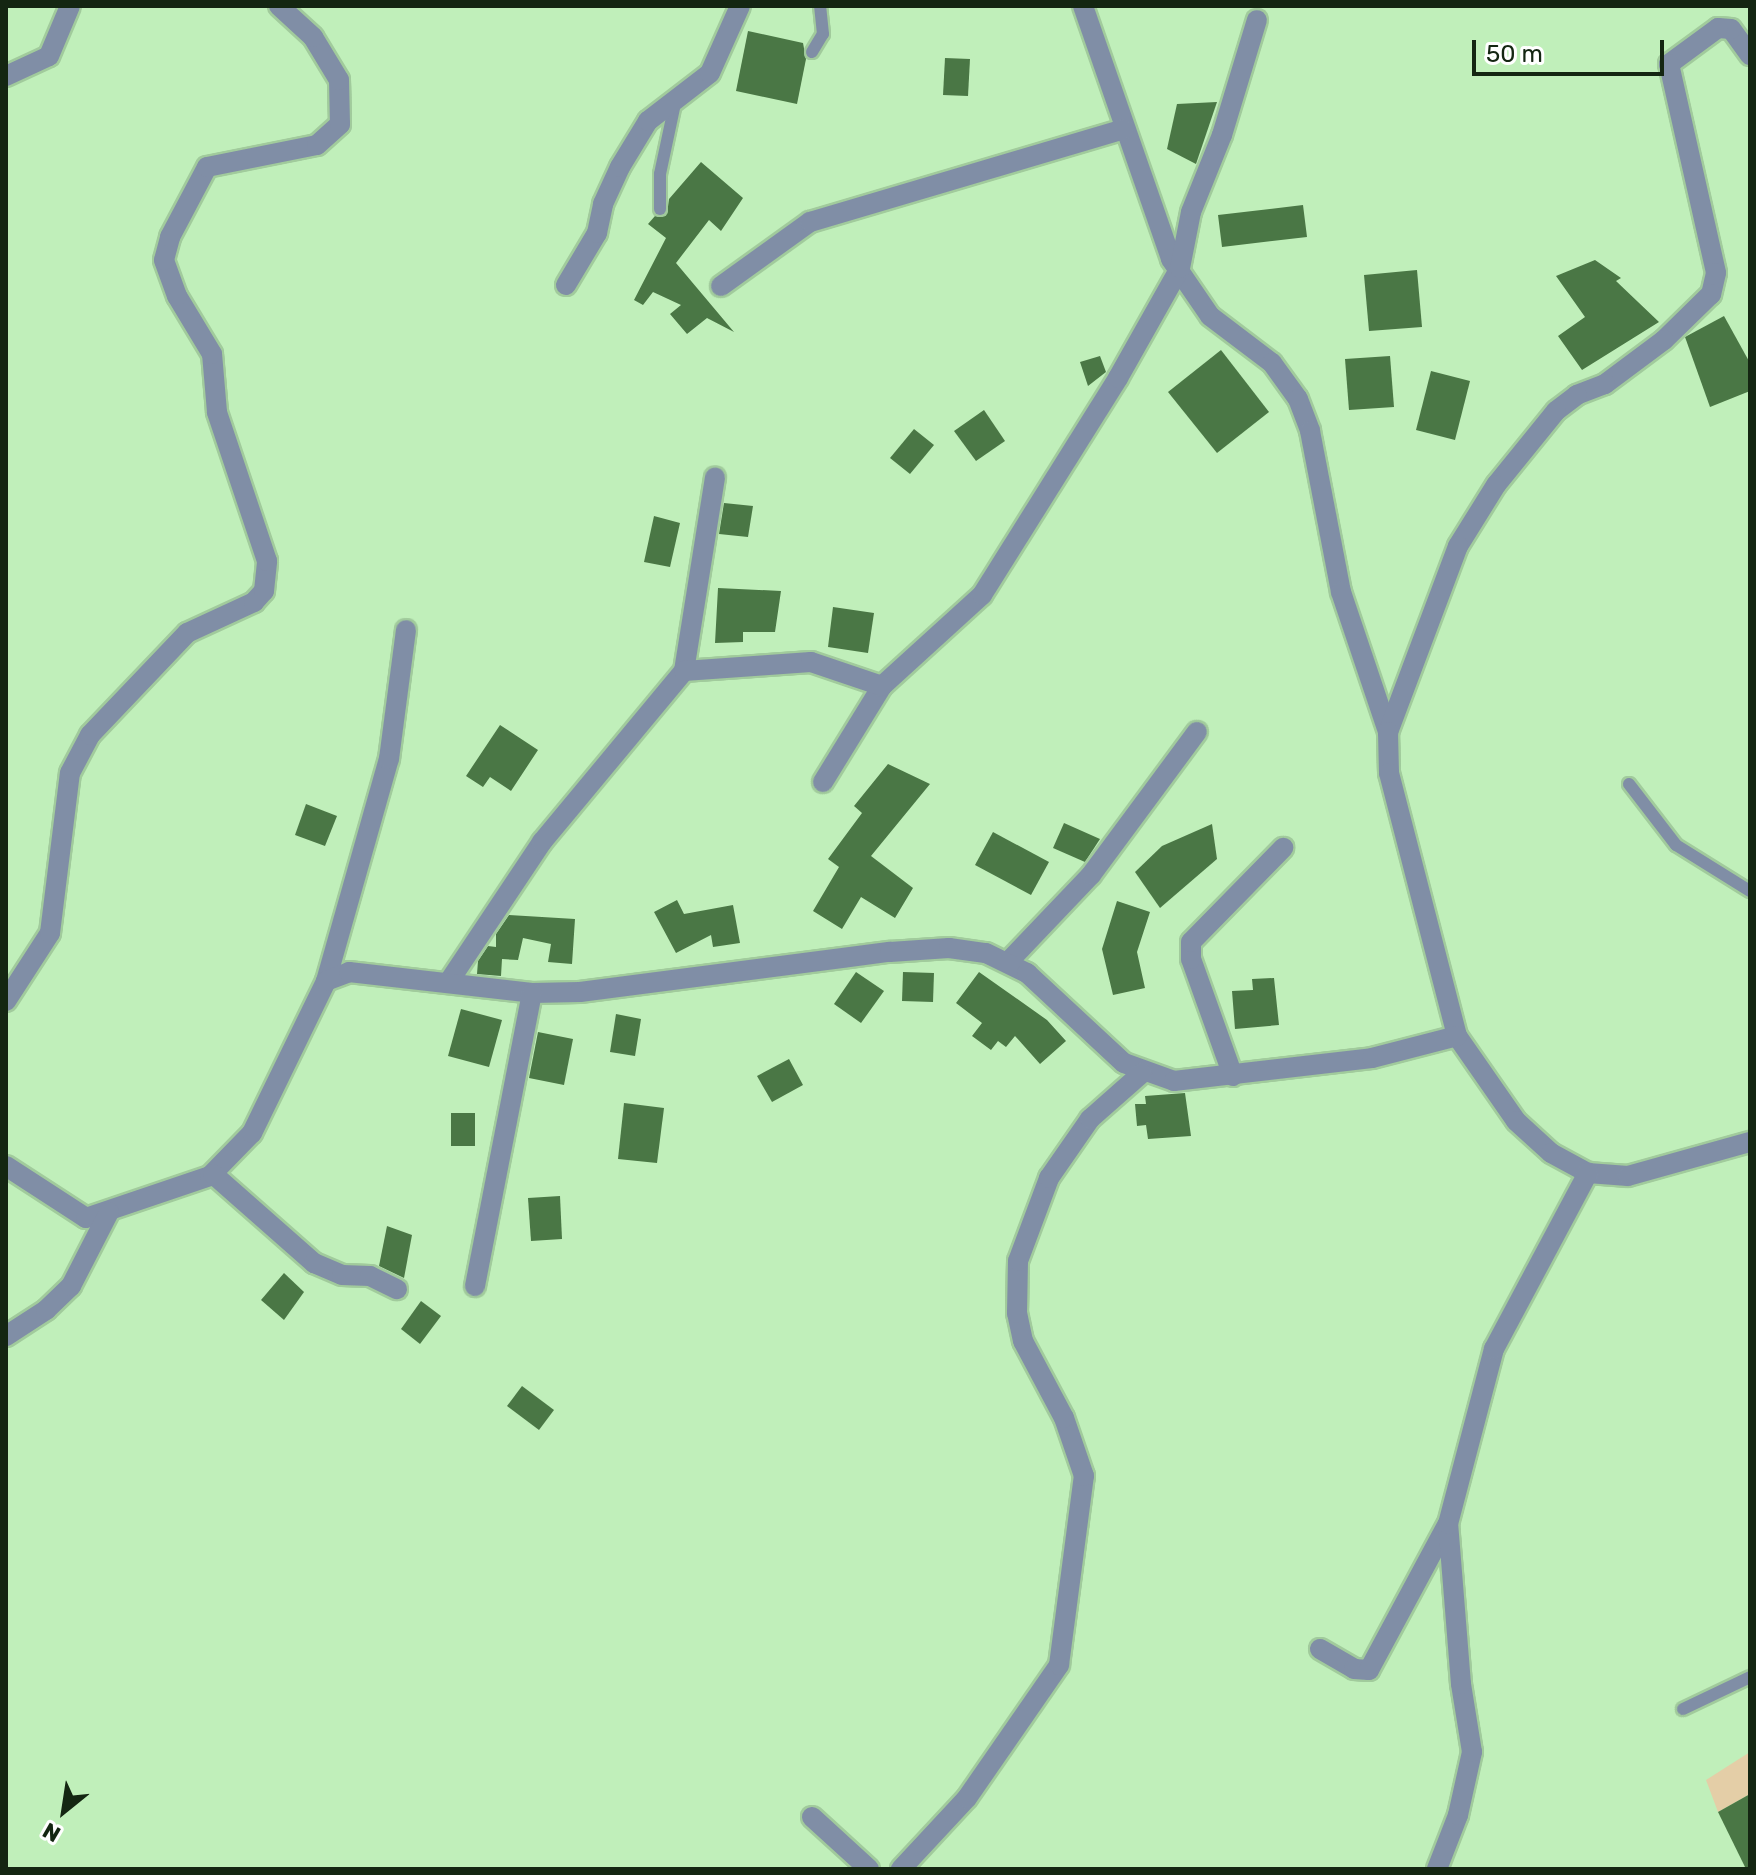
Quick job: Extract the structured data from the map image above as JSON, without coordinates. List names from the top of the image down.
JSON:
{
  "scale_bar": "50 m",
  "north": "bottom left"
}
